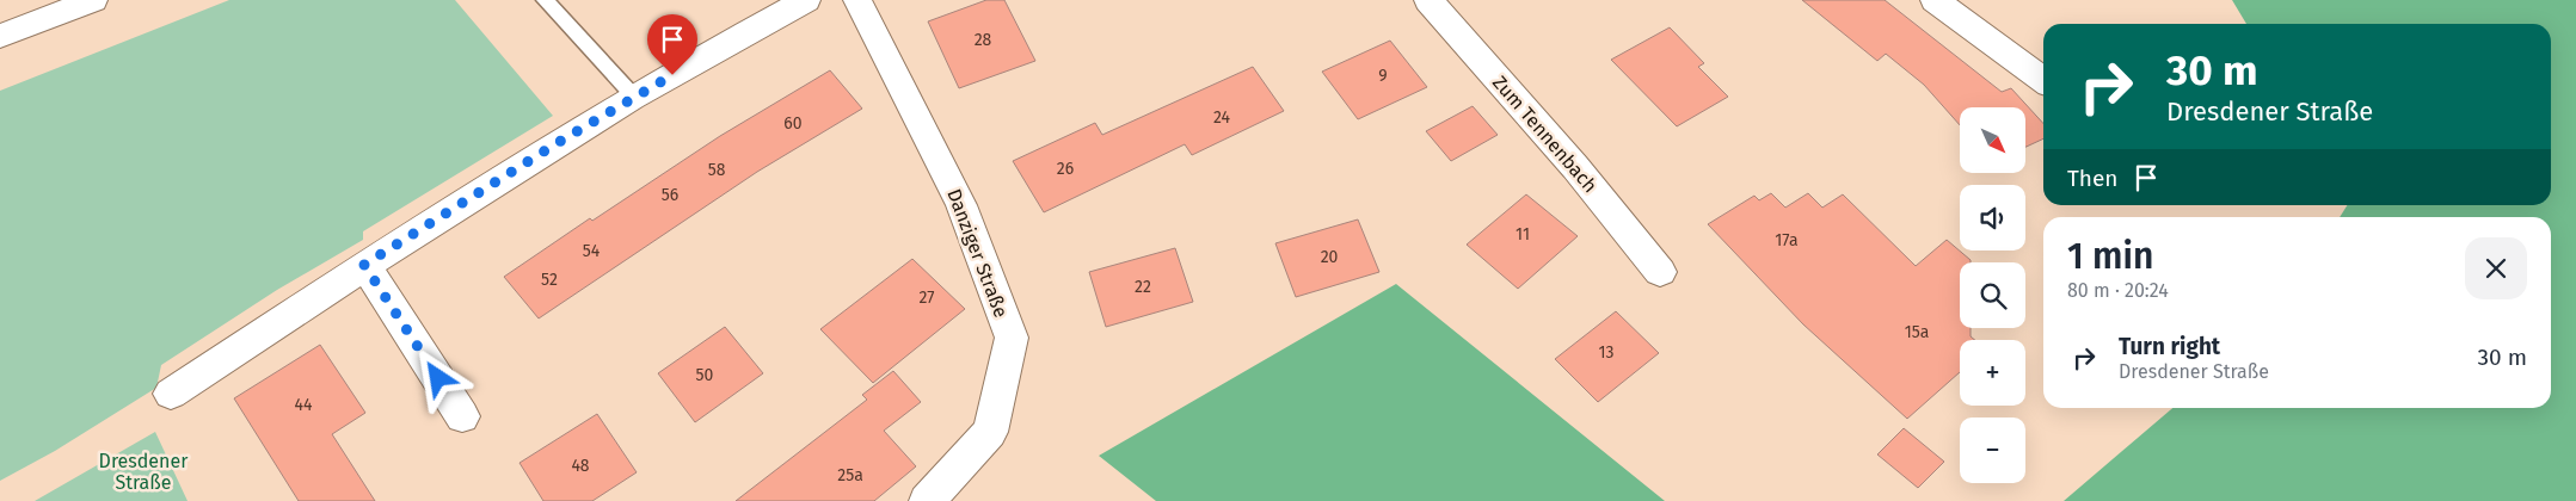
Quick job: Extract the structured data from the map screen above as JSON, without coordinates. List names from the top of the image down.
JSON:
{
  "streets": {
    "street": ["Zum Tennenbach", "Danziger Straße"]
  },
  "parks": ["Dresdener Straße"],
  "house_numbers": [
    "28",
    "9",
    "24",
    "60",
    "26",
    "58",
    "56",
    "11",
    "17a",
    "54",
    "20",
    "52",
    "22",
    "27",
    "15a",
    "13",
    "50",
    "44",
    "48",
    "25a"
  ],
  "north": "bottom right",
  "page": {
    "turn": ["30 m", "Dresdener Straße"],
    "map_buttons": ["+", "−"],
    "then": "Then",
    "heading": ["1 min", "80 m · 20:24"],
    "list": [
      {
        "name": "Turn right",
        "note": "Dresdener Straße",
        "value": "30 m"
      }
    ]
  }
}
